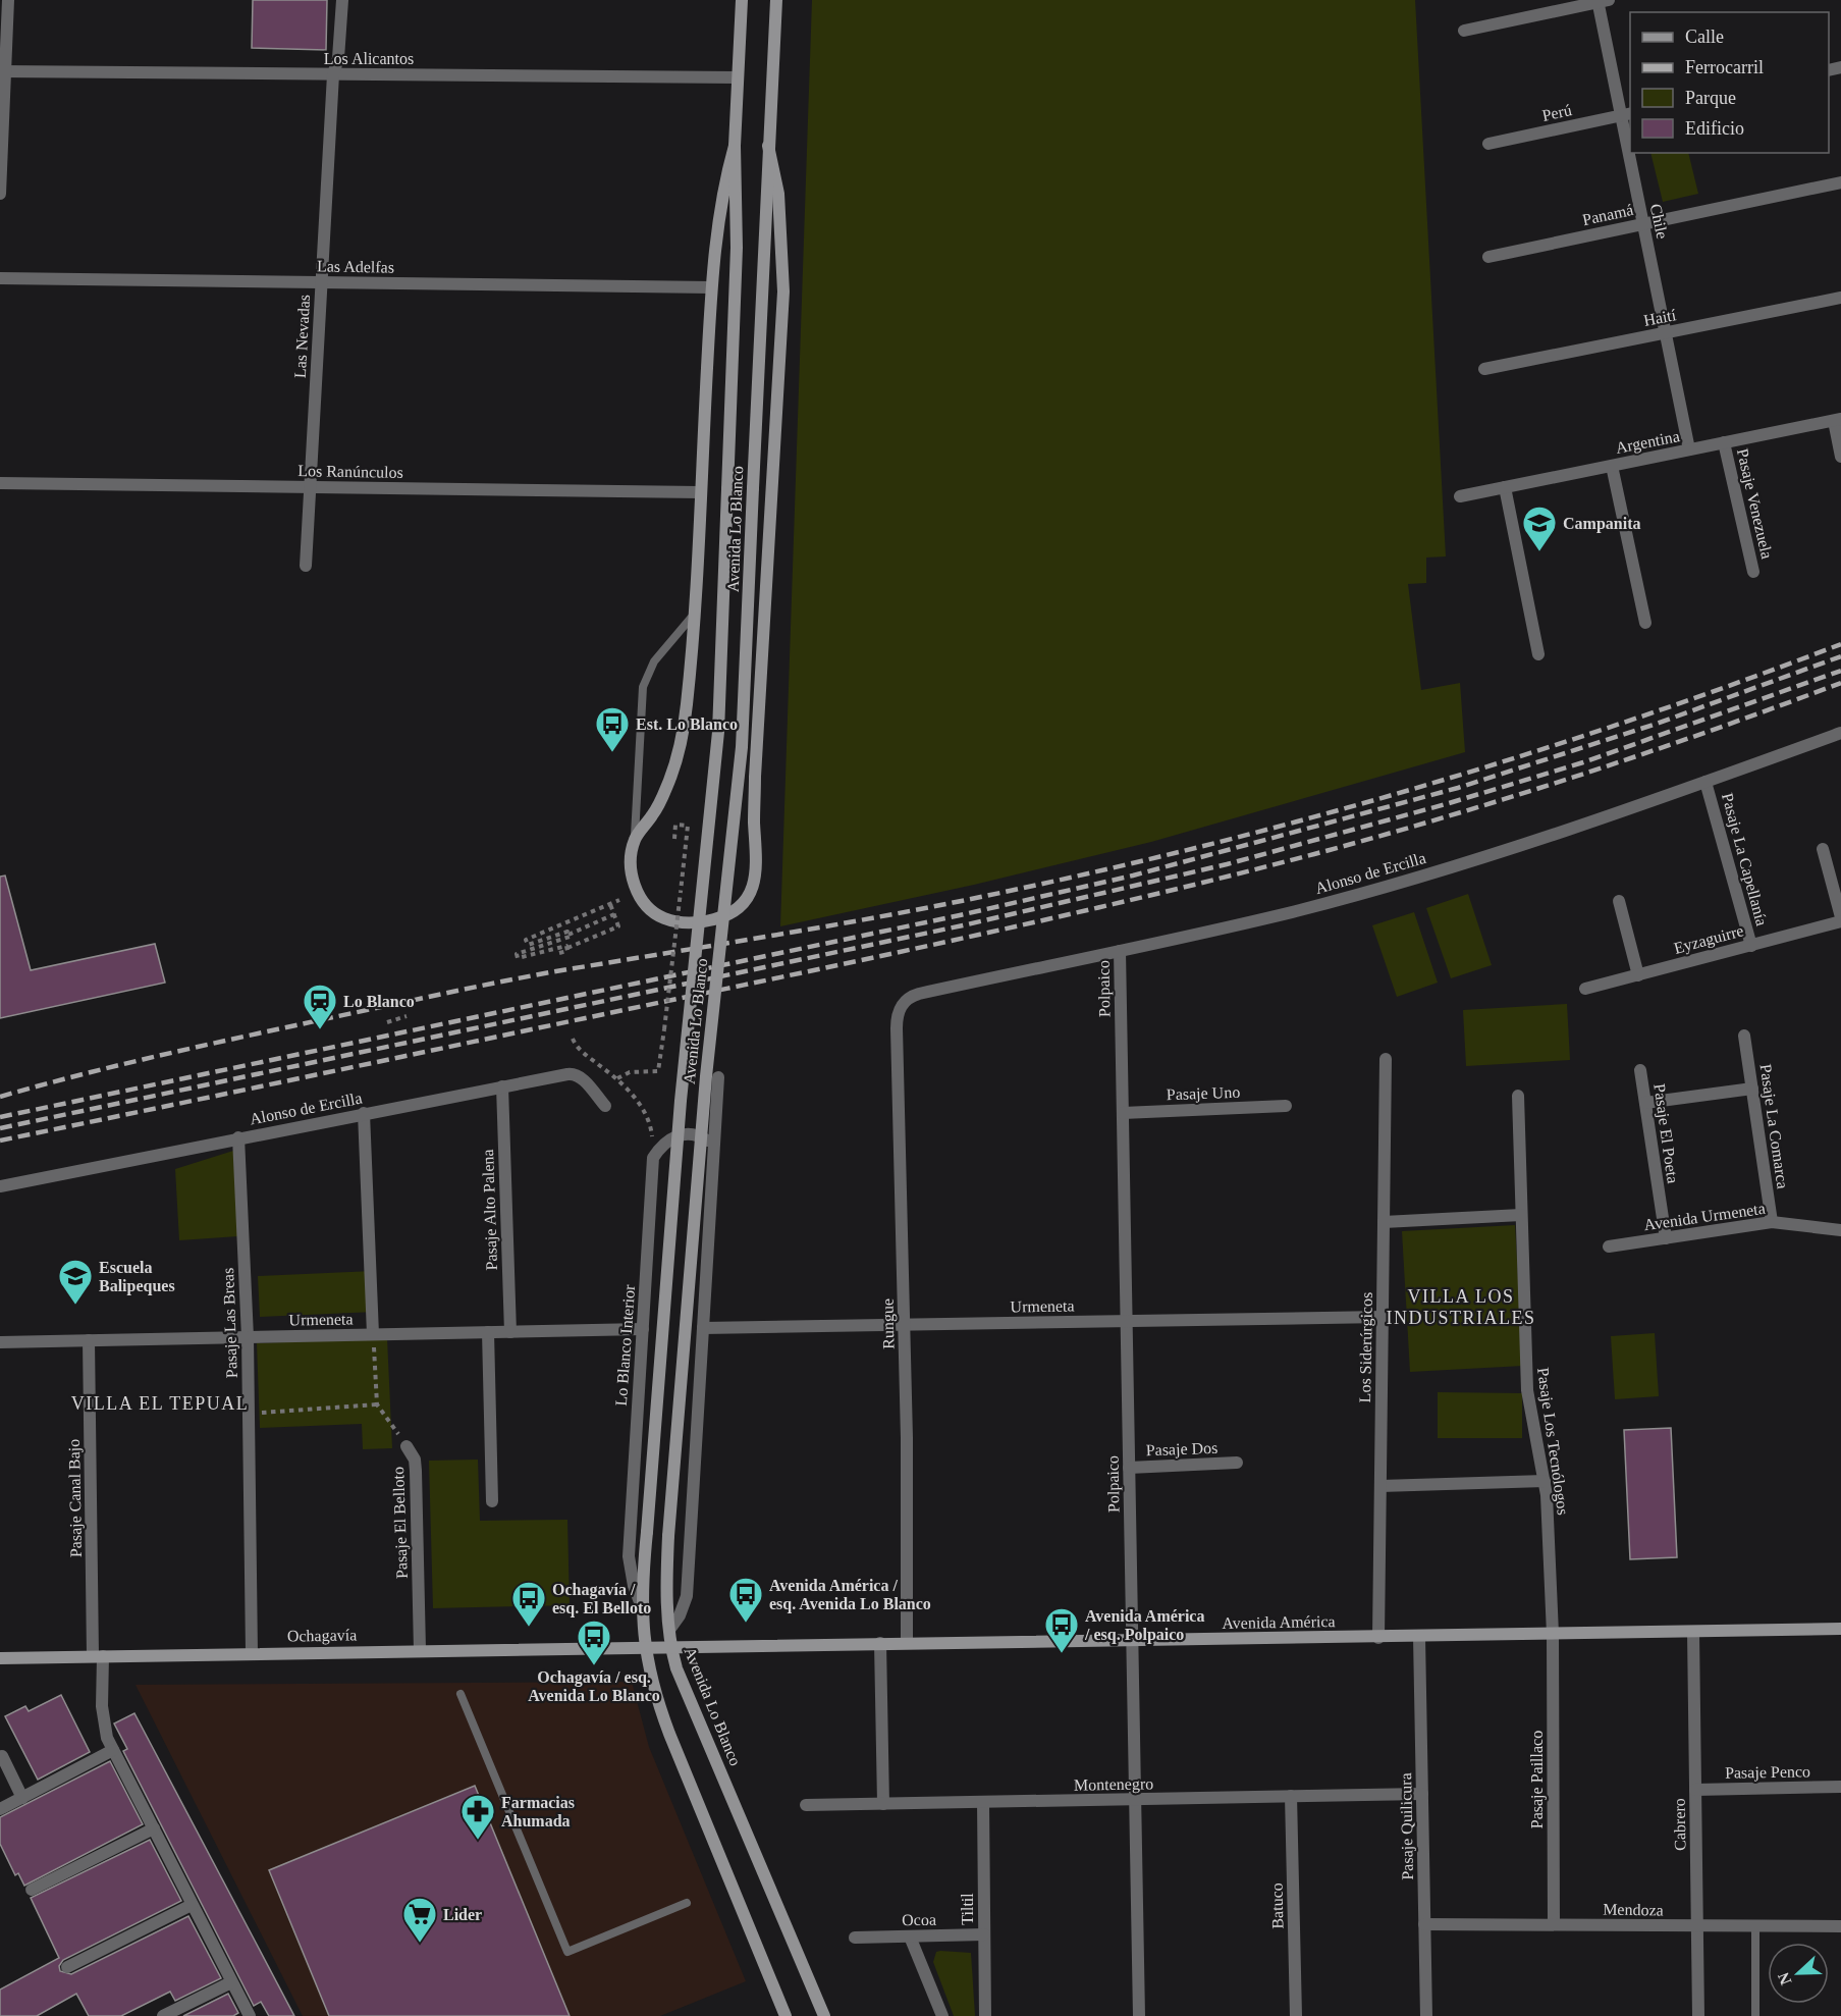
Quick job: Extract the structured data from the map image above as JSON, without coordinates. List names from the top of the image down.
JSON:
{
  "streets": {
    "main road": ["Avenida Lo Blanco", "Avenida América", "Ochagavía"],
    "street": [
      "Los Alicantos",
      "Perú",
      "Panamá",
      "Chile",
      "Las Adelfas",
      "Haití",
      "Las Nevadas",
      "Argentina",
      "Los Ranúnculos",
      "Pasaje Venezuela",
      "Pasaje La Capellanía",
      "Alonso de Ercilla",
      "Eyzaguirre",
      "Polpaico",
      "Pasaje Uno",
      "Pasaje La Comarca",
      "Pasaje El Poeta",
      "Pasaje Alto Palena",
      "Avenida Urmeneta",
      "Urmeneta",
      "Pasaje Las Breas",
      "Rungue",
      "Lo Blanco Interior",
      "Los Siderúrgicos",
      "Pasaje Los Tecnólogos",
      "Pasaje Dos",
      "Pasaje Canal Bajo",
      "Pasaje El Belloto",
      "Pasaje Penco",
      "Pasaje Paillaco",
      "Montenegro",
      "Cabrero",
      "Pasaje Quilicura",
      "Batuco",
      "Tiltil",
      "Mendoza",
      "Ocoa"
    ]
  },
  "crossings": [
    ["Los Alicantos", "Las Nevadas"],
    ["Los Alicantos", "Avenida Lo Blanco"],
    ["Perú", "Chile"],
    ["Panamá", "Chile"],
    ["Chile", "Haití"],
    ["Chile", "Argentina"],
    ["Las Adelfas", "Las Nevadas"],
    ["Las Nevadas", "Los Ranúnculos"],
    ["Argentina", "Pasaje Venezuela"],
    ["Avenida Lo Blanco", "Lo Blanco Interior"],
    ["Avenida Lo Blanco", "Avenida América"],
    ["Avenida Lo Blanco", "Ochagavía"],
    ["Pasaje La Capellanía", "Alonso de Ercilla"],
    ["Pasaje La Capellanía", "Eyzaguirre"],
    ["Alonso de Ercilla", "Polpaico"],
    ["Alonso de Ercilla", "Pasaje Alto Palena"],
    ["Alonso de Ercilla", "Pasaje Las Breas"],
    ["Alonso de Ercilla", "Rungue"],
    ["Polpaico", "Pasaje Uno"],
    ["Polpaico", "Urmeneta"],
    ["Polpaico", "Pasaje Dos"],
    ["Polpaico", "Avenida América"],
    ["Polpaico", "Montenegro"],
    ["Pasaje La Comarca", "Avenida Urmeneta"],
    ["Pasaje El Poeta", "Avenida Urmeneta"],
    ["Pasaje Alto Palena", "Urmeneta"],
    ["Urmeneta", "Pasaje Las Breas"],
    ["Urmeneta", "Rungue"],
    ["Urmeneta", "Lo Blanco Interior"],
    ["Urmeneta", "Los Siderúrgicos"],
    ["Urmeneta", "Pasaje Canal Bajo"],
    ["Pasaje Las Breas", "Ochagavía"],
    ["Rungue", "Avenida América"],
    ["Los Siderúrgicos", "Avenida América"],
    ["Pasaje Los Tecnólogos", "Avenida América"],
    ["Pasaje Los Tecnólogos", "Pasaje Paillaco"],
    ["Pasaje Canal Bajo", "Ochagavía"],
    ["Pasaje El Belloto", "Ochagavía"],
    ["Avenida América", "Ochagavía"],
    ["Avenida América", "Pasaje Paillaco"],
    ["Avenida América", "Cabrero"],
    ["Avenida América", "Pasaje Quilicura"],
    ["Pasaje Penco", "Cabrero"],
    ["Pasaje Paillaco", "Mendoza"],
    ["Montenegro", "Pasaje Quilicura"],
    ["Montenegro", "Batuco"],
    ["Montenegro", "Tiltil"],
    ["Cabrero", "Mendoza"],
    ["Pasaje Quilicura", "Mendoza"],
    ["Tiltil", "Ocoa"]
  ],
  "districts": ["VILLA LOS INDUSTRIALES", "VILLA EL TEPUAL"],
  "places": {
    "school or university": ["Campanita", "Escuela Balipeques"],
    "bus stop": [
      "Est. Lo Blanco",
      "Avenida América / esq. Avenida Lo Blanco",
      "Ochagavía / esq. El Belloto",
      "Avenida América / esq. Polpaico",
      "Ochagavía / esq. Avenida Lo Blanco"
    ],
    "station": ["Lo Blanco"],
    "pharmacy": ["Farmacias Ahumada"],
    "supermarket": ["Lider"]
  },
  "legend": [
    "Calle",
    "Ferrocarril",
    "Parque",
    "Edificio"
  ],
  "north": "left"
}
